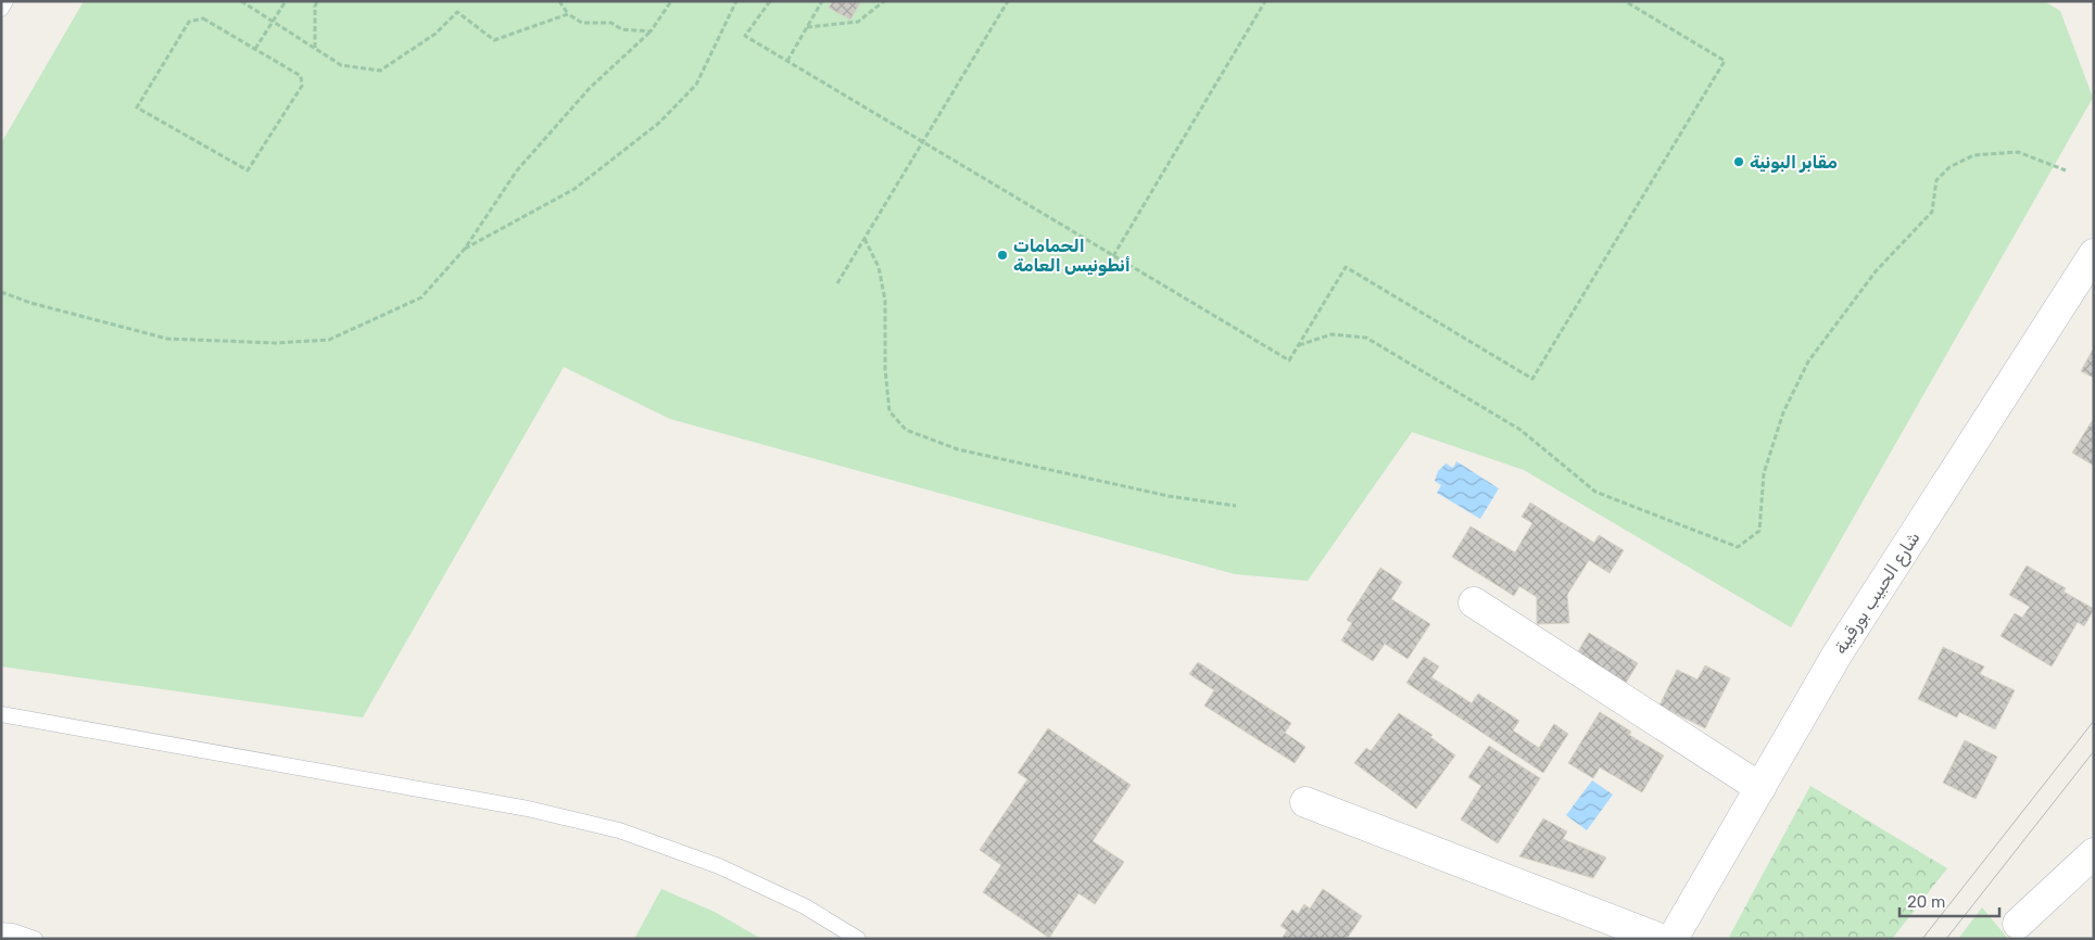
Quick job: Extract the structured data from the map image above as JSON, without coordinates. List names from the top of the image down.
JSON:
{
  "streets": {
    "street": ["شارع الحبيب بورقيبة"]
  },
  "places": ["مقابر البونية", "الحمامات أنطونيس العامة"],
  "scale_bar": "20 m"
}
